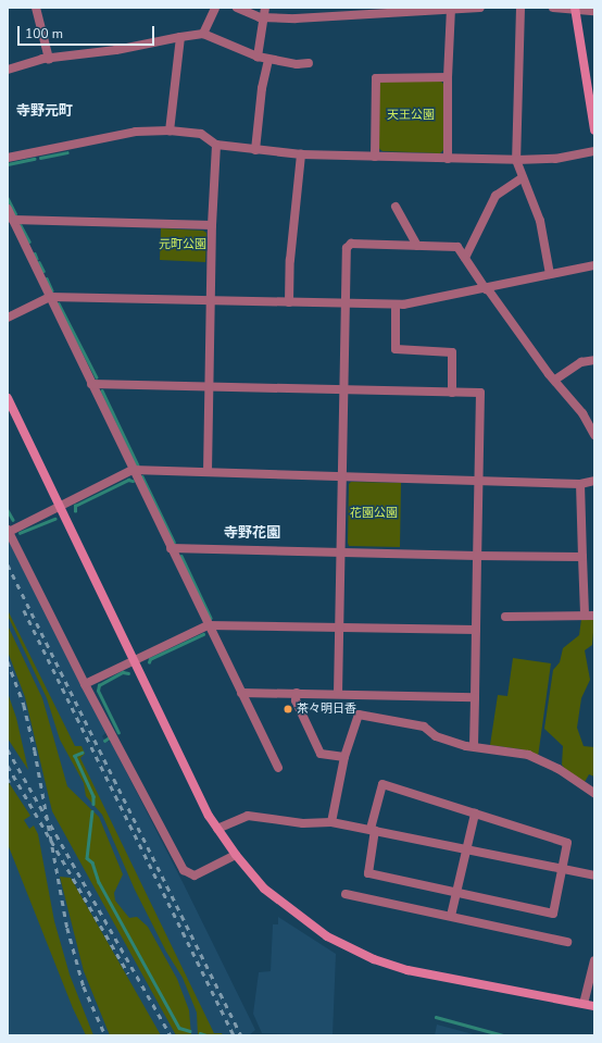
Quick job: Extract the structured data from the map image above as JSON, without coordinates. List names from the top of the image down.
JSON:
{
  "districts": ["寺野元町", "寺野花園"],
  "parks": ["天王公園", "元町公園", "花園公園"],
  "places": ["茶々明日香"],
  "scale_bar": "100 m"
}
